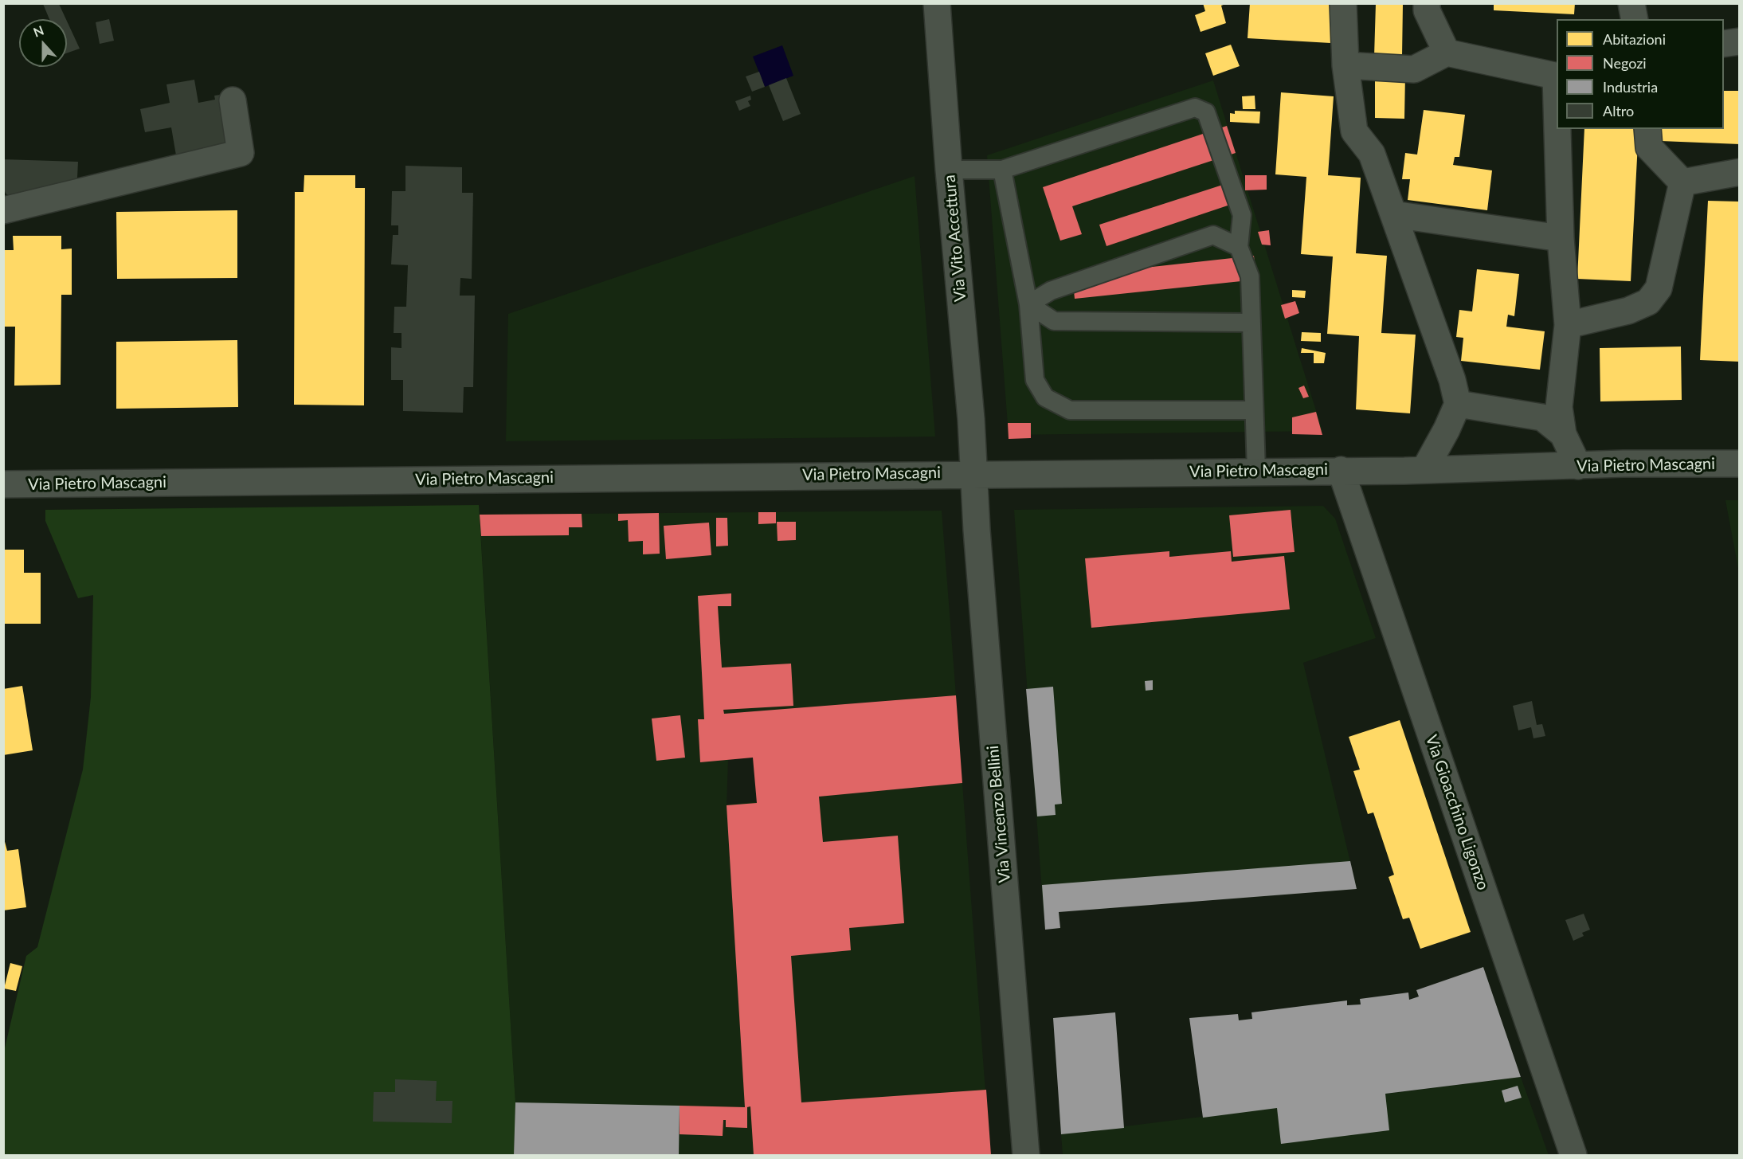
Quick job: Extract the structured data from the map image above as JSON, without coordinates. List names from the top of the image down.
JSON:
{
  "streets": {
    "street": [
      "Via Vito Accettura",
      "Via Pietro Mascagni",
      "Via Gioacchino Ligonzo",
      "Via Vincenzo Bellini"
    ]
  },
  "crossings": [
    ["Via Vito Accettura", "Via Pietro Mascagni"],
    ["Via Vito Accettura", "Via Vincenzo Bellini"],
    ["Via Pietro Mascagni", "Via Gioacchino Ligonzo"],
    ["Via Pietro Mascagni", "Via Vincenzo Bellini"]
  ],
  "legend": [
    "Abitazioni",
    "Negozi",
    "Industria",
    "Altro"
  ],
  "north": "top"
}
